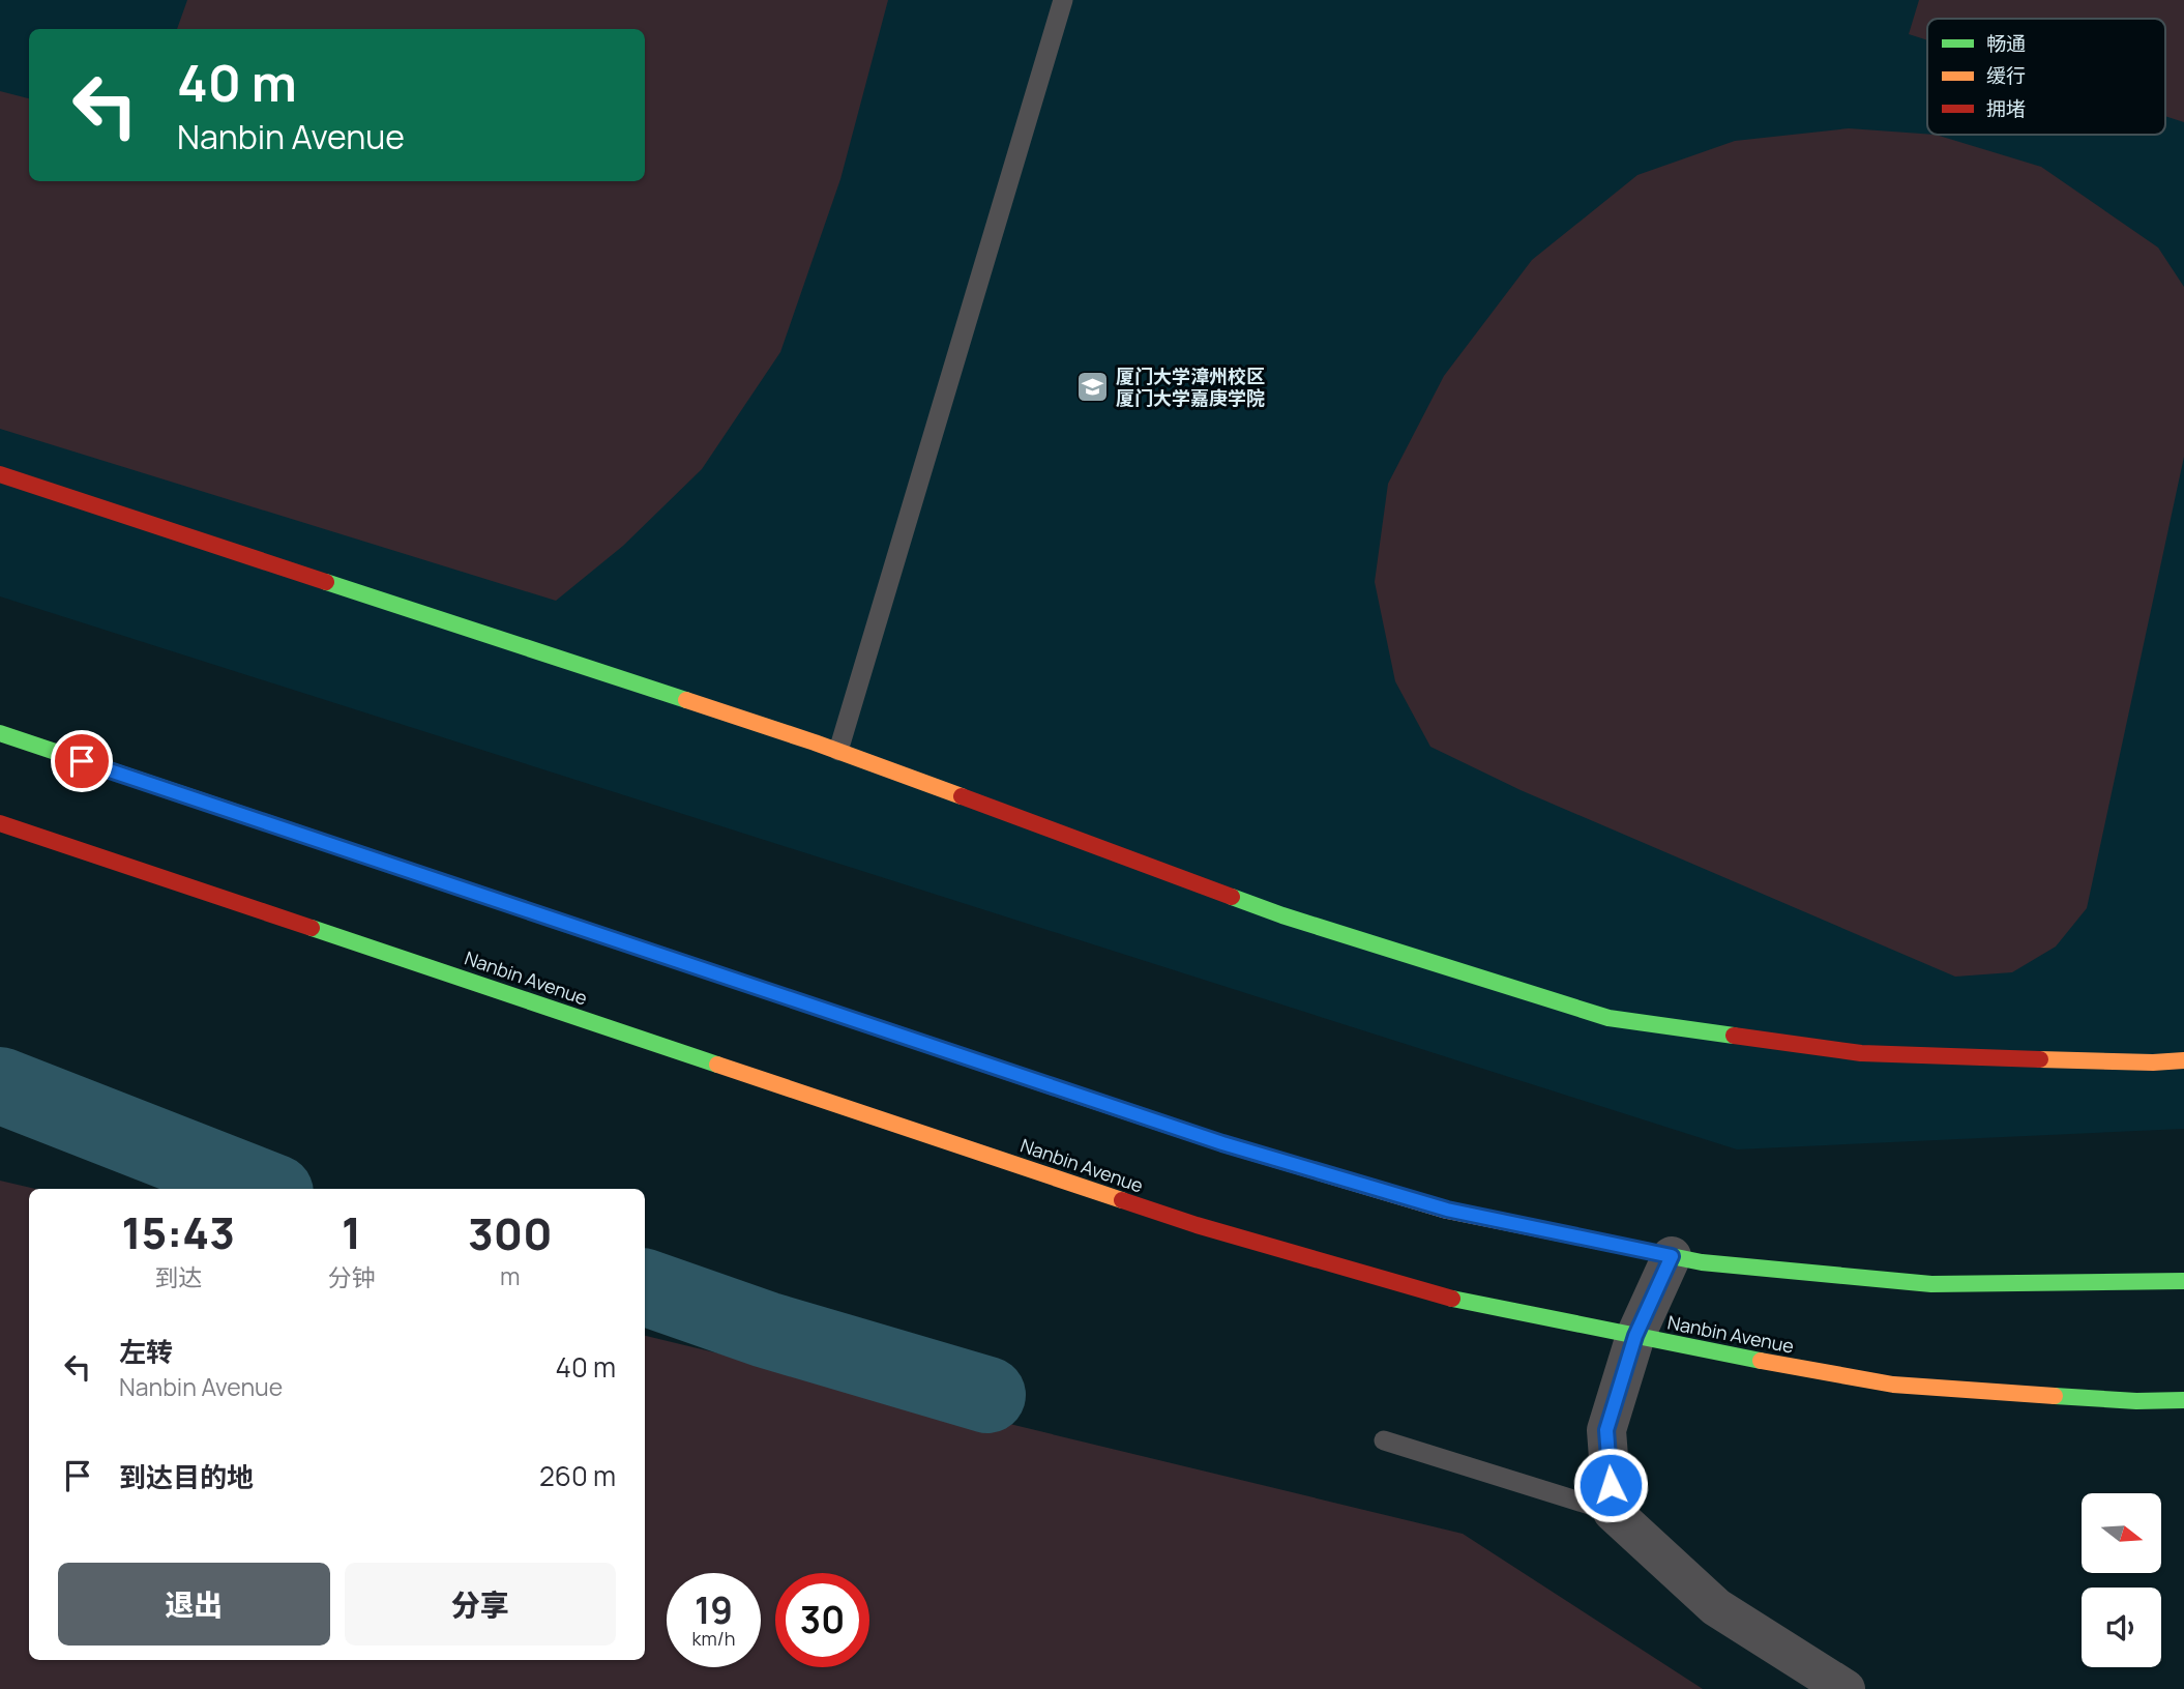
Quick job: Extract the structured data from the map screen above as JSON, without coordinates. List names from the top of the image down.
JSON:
{
  "streets": {
    "main road": ["Nanbin Avenue"]
  },
  "places": {
    "school or university": ["厦门大学漳州校区 厦门大学嘉庚学院"]
  },
  "legend": ["畅通", "缓行", "拥堵"],
  "north": "right",
  "page": {
    "turn": ["40 m", "Nanbin Avenue"],
    "eta": [
      "15:43",
      "到达",
      "1",
      "分钟",
      "300",
      "m"
    ],
    "list": [
      {
        "name": "左转",
        "note": "Nanbin Avenue",
        "value": "40 m"
      },
      {
        "name": "到达目的地",
        "value": "260 m"
      }
    ],
    "buttons": ["退出", "分享"],
    "speed": "19 km/h",
    "limit": "30"
  }
}
